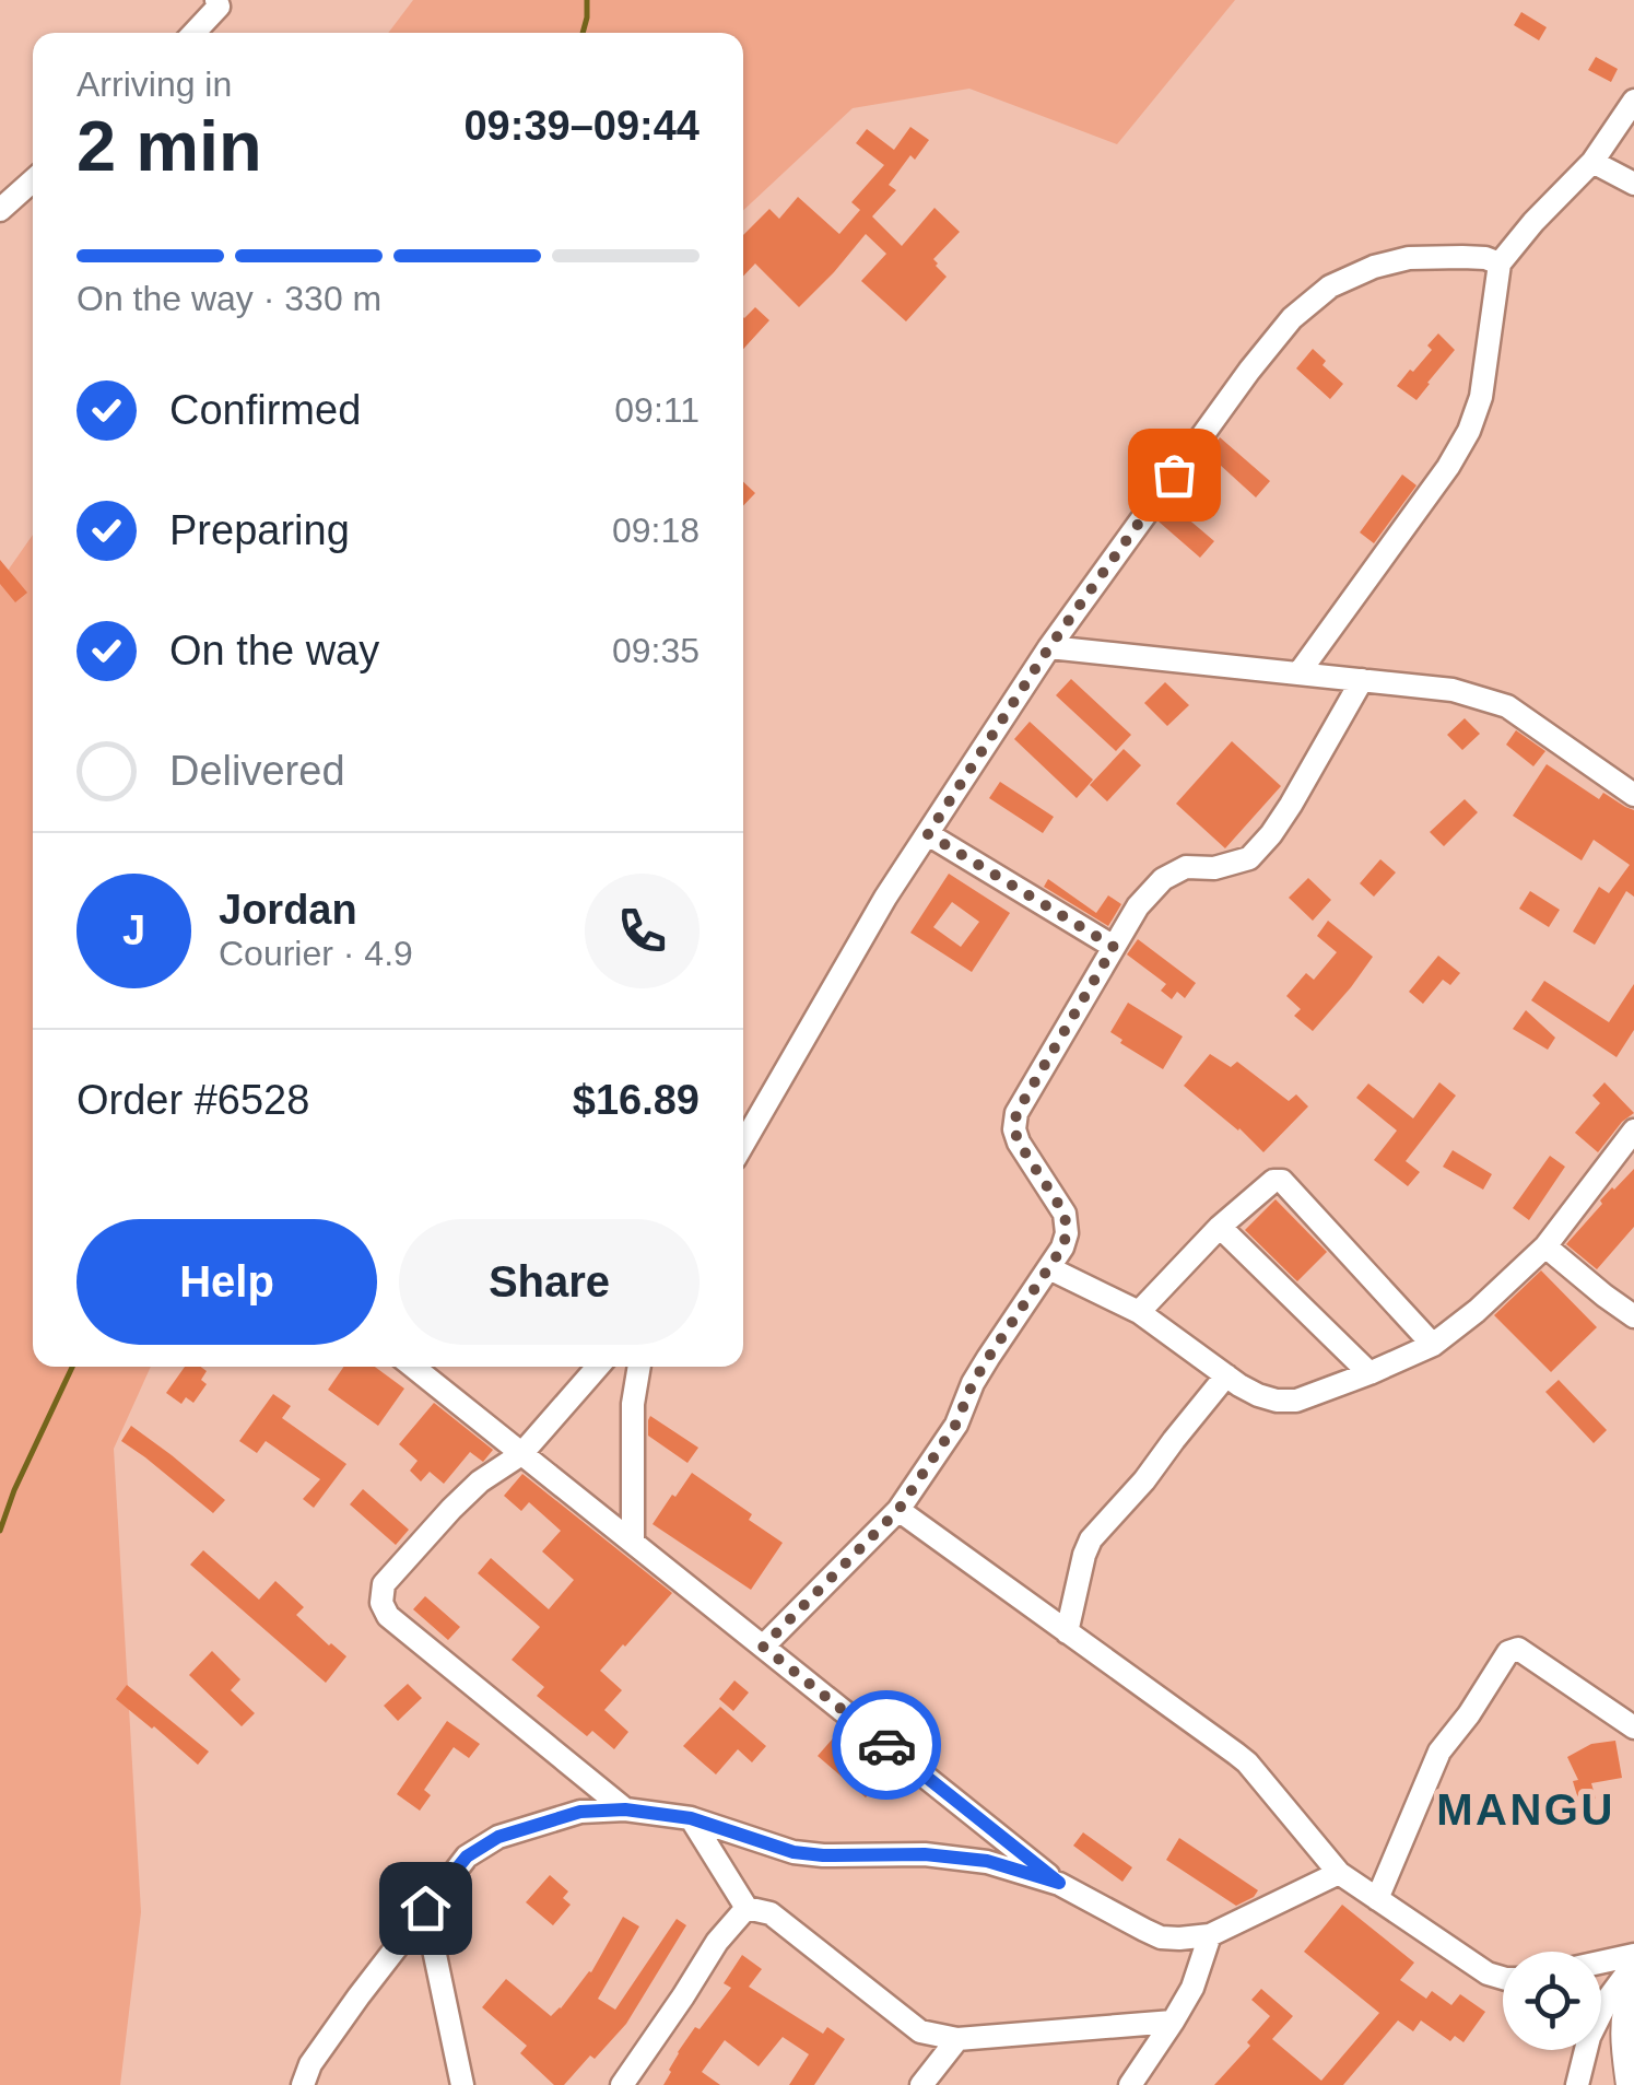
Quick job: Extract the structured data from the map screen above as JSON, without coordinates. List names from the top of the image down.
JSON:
{
  "districts": ["MANGU"],
  "page": {
    "heading": ["2 min", "Arriving in", "09:39–09:44"],
    "panel": [
      "Jordan",
      "Courier · 4.9",
      "Order #6528",
      "$16.89"
    ],
    "bar": "On the way · 330 m",
    "list": [
      ["Confirmed", "09:11"],
      ["Preparing", "09:18"],
      ["On the way", "09:35"],
      "Delivered"
    ],
    "round": "J",
    "buttons": ["Help", "Share"]
  }
}
